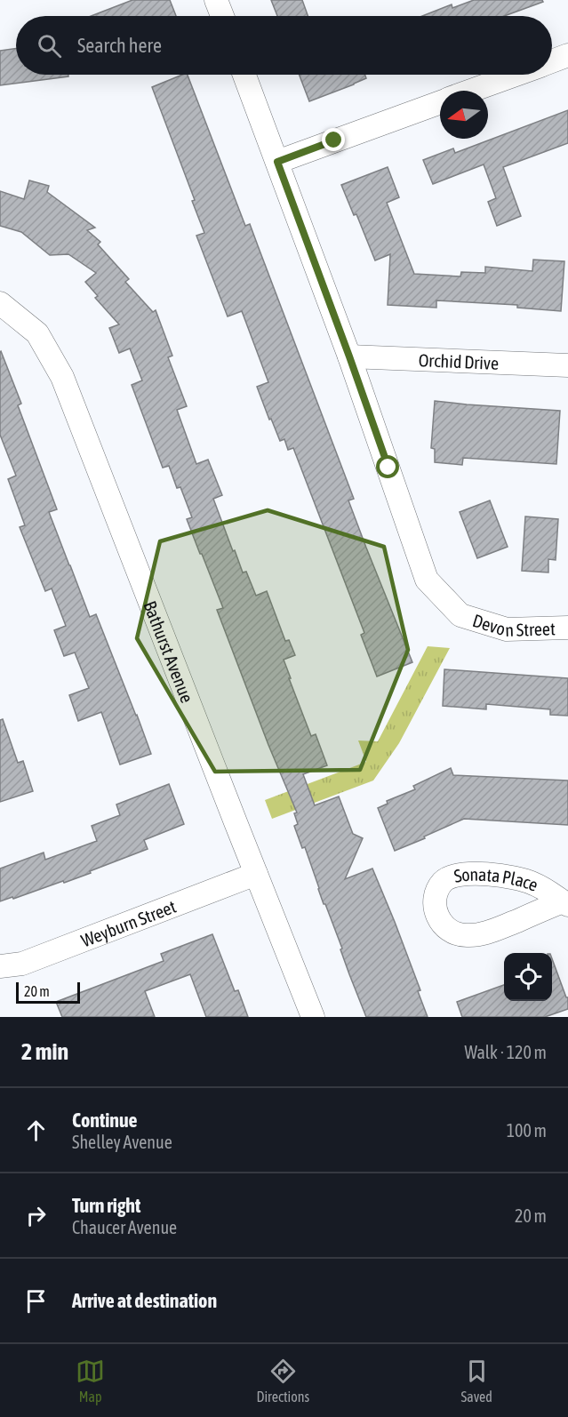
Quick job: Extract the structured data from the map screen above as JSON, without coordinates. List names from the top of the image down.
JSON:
{
  "streets": {
    "street": [
      "Orchid Drive",
      "Devon Street",
      "Bathurst Avenue",
      "Sonata Place",
      "Weyburn Street"
    ]
  },
  "crossings": [
    ["Orchid Drive", "Devon Street"],
    ["Bathurst Avenue", "Weyburn Street"]
  ],
  "scale_bar": "20 m",
  "north": "left",
  "page": {
    "search": "Search here",
    "scale": "20 m",
    "heading": ["2 min", "Walk · 120 m"],
    "list": [
      ["Continue", "Shelley Avenue", "100 m"],
      ["Turn right", "Chaucer Avenue", "20 m"],
      "Arrive at destination"
    ],
    "nav": ["Map", "Directions", "Saved"]
  }
}
